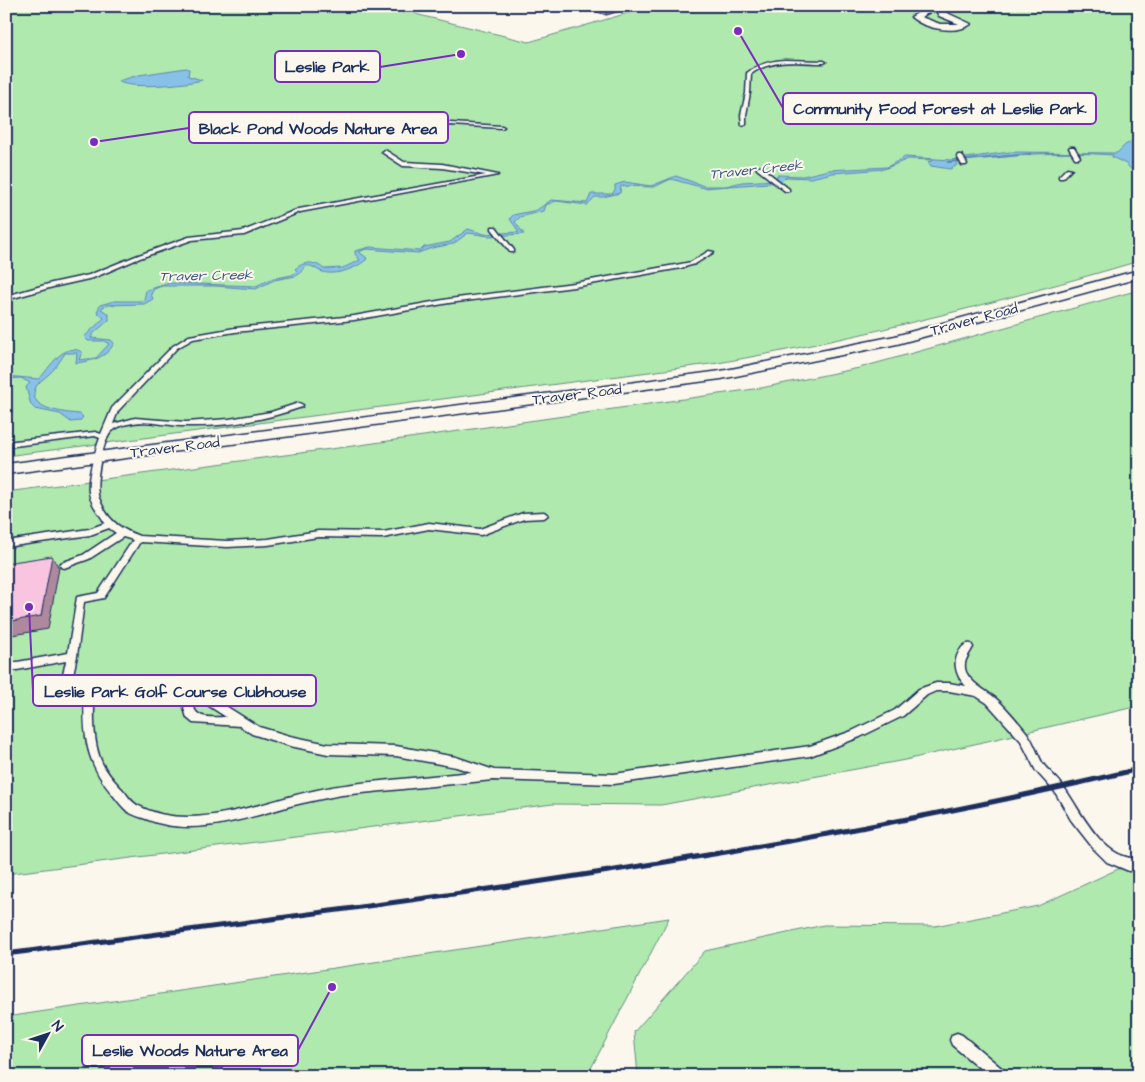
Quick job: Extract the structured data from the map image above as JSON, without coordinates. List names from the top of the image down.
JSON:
{
  "streets": {
    "street": ["Traver Road"]
  },
  "water": ["Traver Creek"],
  "places": [
    "Community Food Forest at Leslie Park",
    "Leslie Park",
    "Black Pond Woods Nature Area",
    "Leslie Park Golf Course Clubhouse",
    "Leslie Woods Nature Area"
  ],
  "north": "top right"
}
